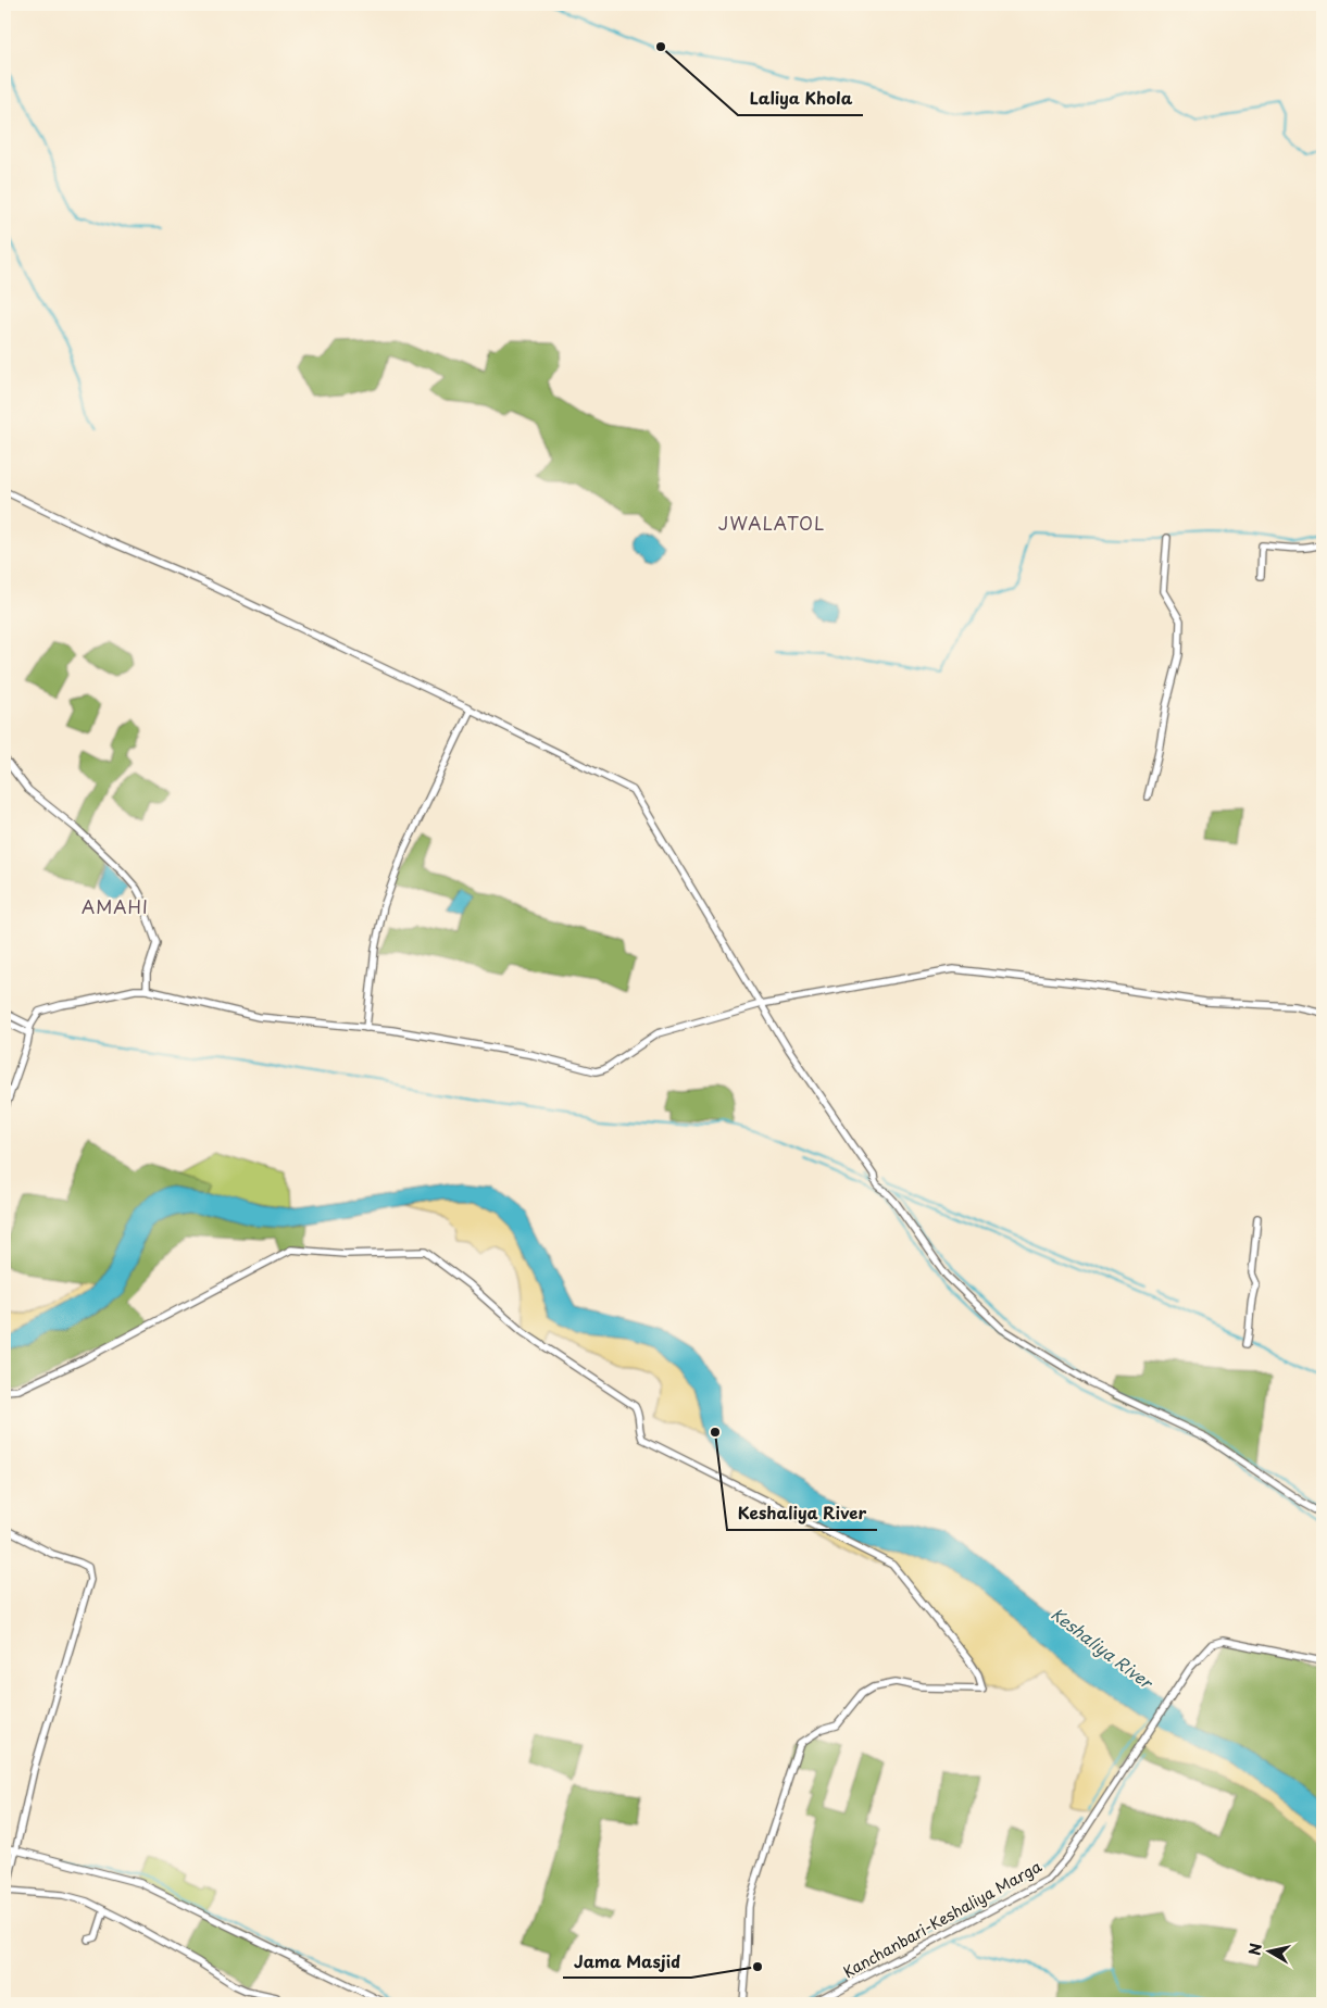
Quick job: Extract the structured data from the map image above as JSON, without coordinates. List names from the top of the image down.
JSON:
{
  "streets": {
    "street": ["Kanchanbari-Keshaliya Marga"]
  },
  "districts": ["JWALATOL", "AMAHI"],
  "water": ["Keshaliya River"],
  "places": ["Laliya Khola", "Keshaliya River", "Jama Masjid"],
  "north": "left"
}
